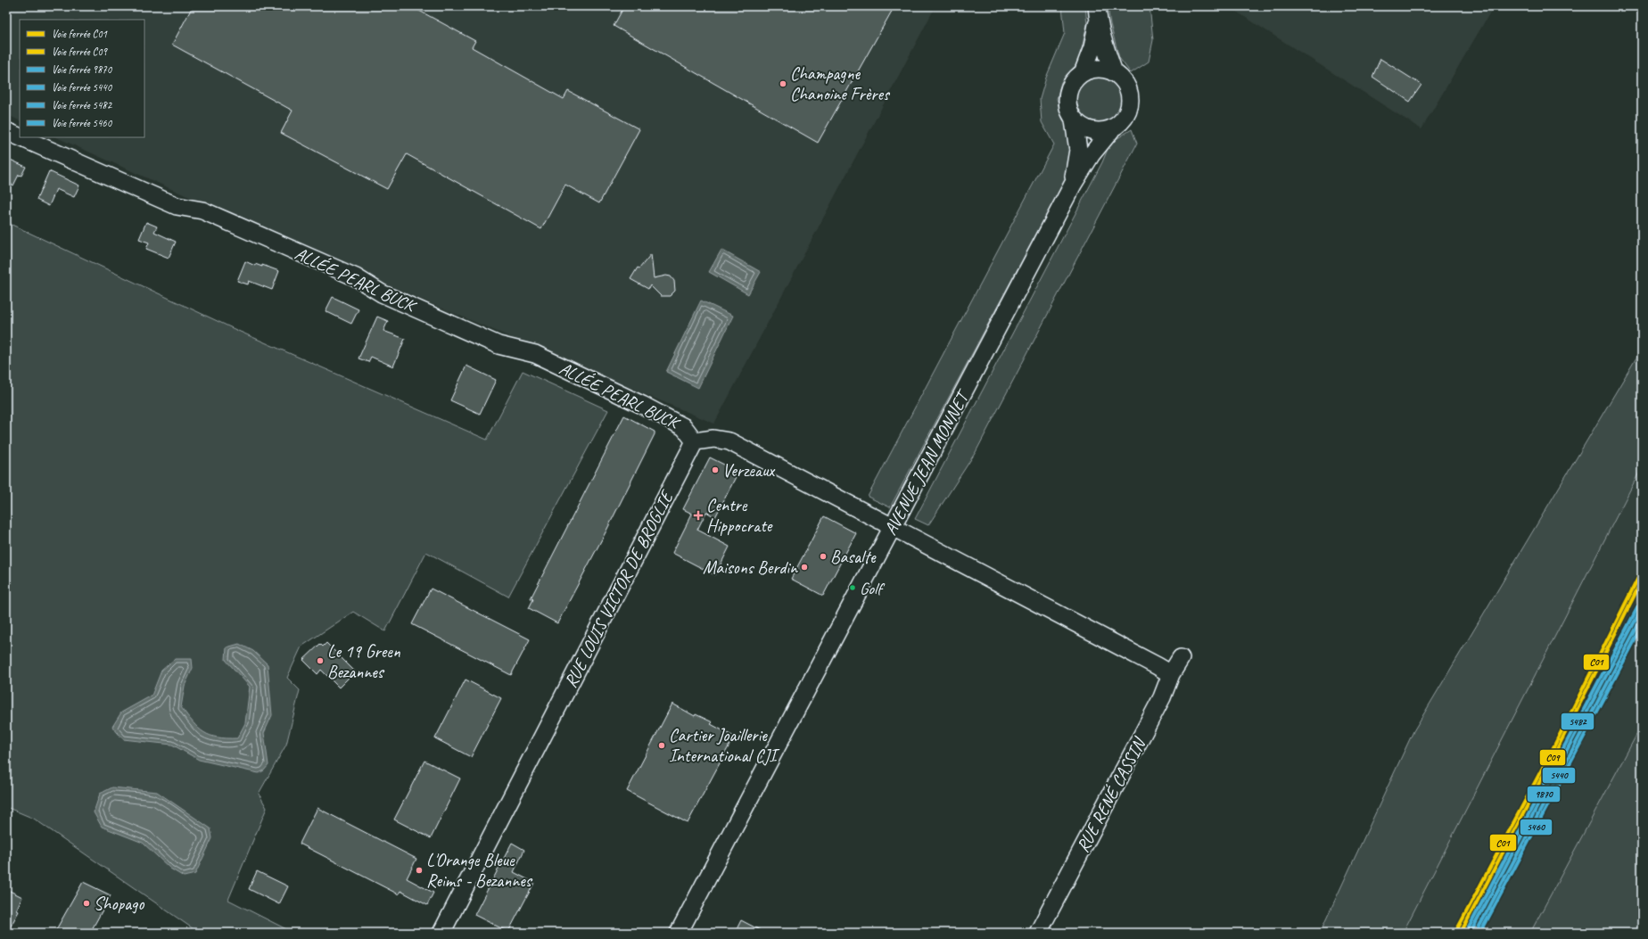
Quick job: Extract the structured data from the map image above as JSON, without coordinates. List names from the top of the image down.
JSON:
{
  "streets": {
    "street": [
      "ALLÉE PEARL BUCK",
      "AVENUE JEAN MONNET",
      "RUE LOUIS VICTOR DE BROGLIE",
      "RUE RENÉ CASSIN"
    ]
  },
  "crossings": [
    ["ALLÉE PEARL BUCK", "RUE LOUIS VICTOR DE BROGLIE"]
  ],
  "places": {
    "other": [
      "Champagne Chanoine Frères",
      "Verzeaux",
      "Basalte",
      "Maisons Berdin",
      "Golf",
      "Le 19 Green Bezannes",
      "Cartier Joaillerie International CJI",
      "L'Orange Bleue Reims - Bezannes",
      "Shopago"
    ],
    "health": ["Centre Hippocrate"]
  },
  "lines": [
    "rail line C01",
    "rail line C09",
    "rail line 5482",
    "rail line 9870",
    "rail line 5440",
    "rail line 5460"
  ],
  "legend": [
    "Voie ferrée C01",
    "Voie ferrée C09",
    "Voie ferrée 9870",
    "Voie ferrée 5440",
    "Voie ferrée 5482",
    "Voie ferrée 5460"
  ]
}
